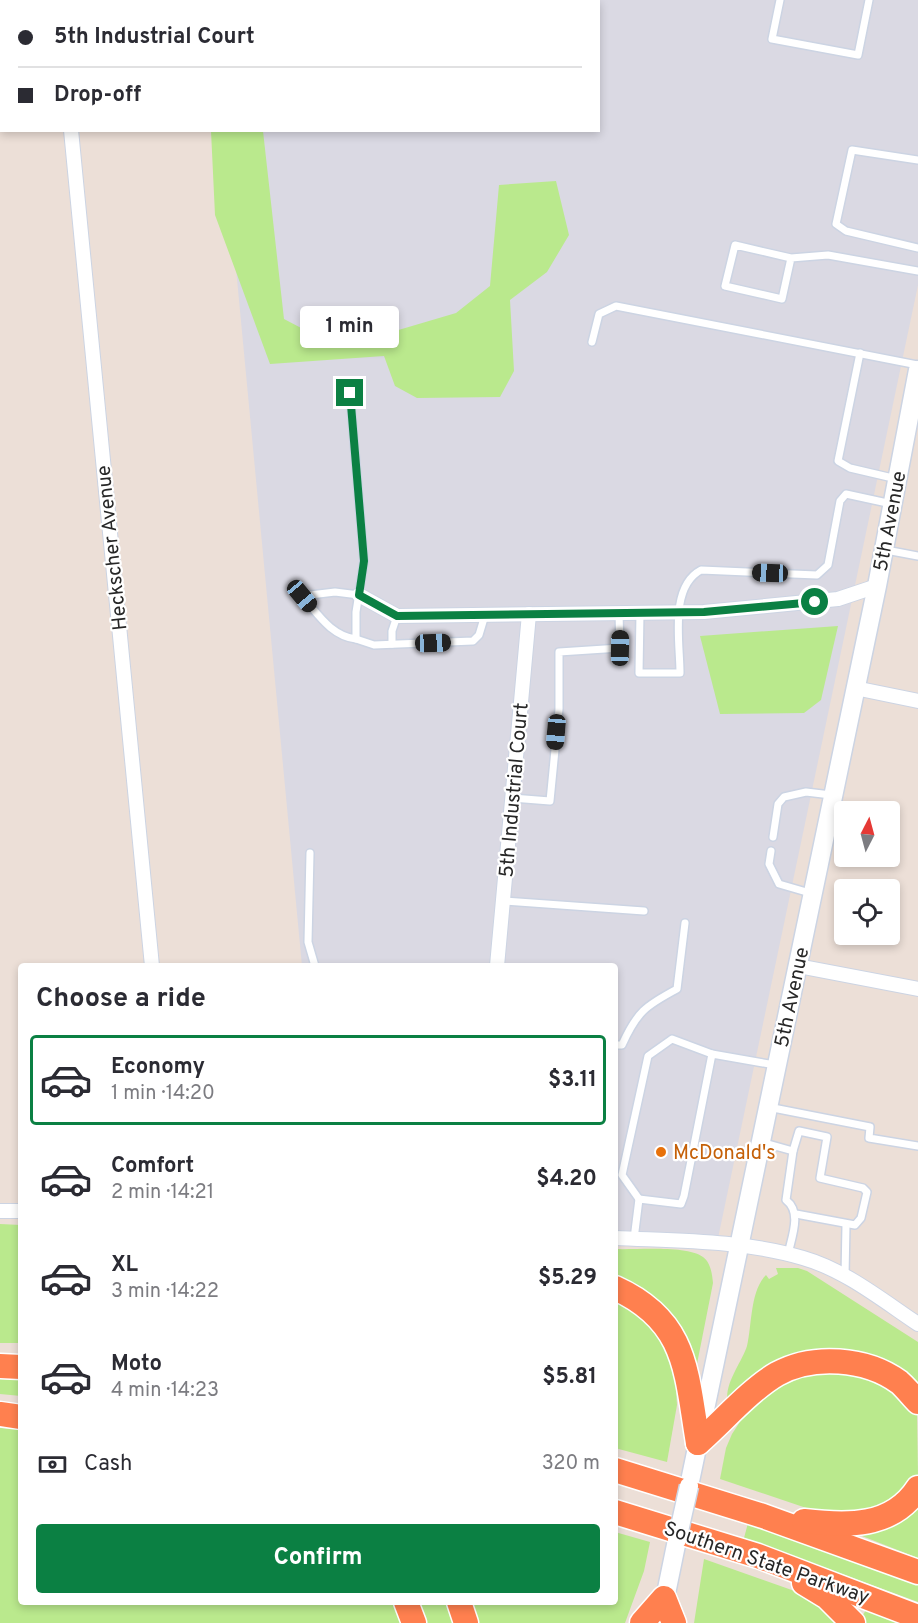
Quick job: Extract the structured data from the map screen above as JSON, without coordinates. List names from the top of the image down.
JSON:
{
  "streets": {
    "highway": ["Southern State Parkway"],
    "main road": ["5th Avenue"],
    "street": ["Heckscher Avenue", "5th Industrial Court"]
  },
  "places": ["McDonald's"],
  "north": "top",
  "page": {
    "banner": ["5th Industrial Court", "Drop-off"],
    "bubble": "1 min",
    "heading": "Choose a ride",
    "list": [
      {
        "name": "Economy",
        "note": "1 min · 14:20",
        "value": "$3.11"
      },
      {
        "name": "Comfort",
        "note": "2 min · 14:21",
        "value": "$4.20"
      },
      {
        "name": "XL",
        "note": "3 min · 14:22",
        "value": "$5.29"
      },
      {
        "name": "Moto",
        "note": "4 min · 14:23",
        "value": "$5.81"
      }
    ],
    "pay": ["Cash", "320 m"],
    "buttons": "Confirm"
  }
}
